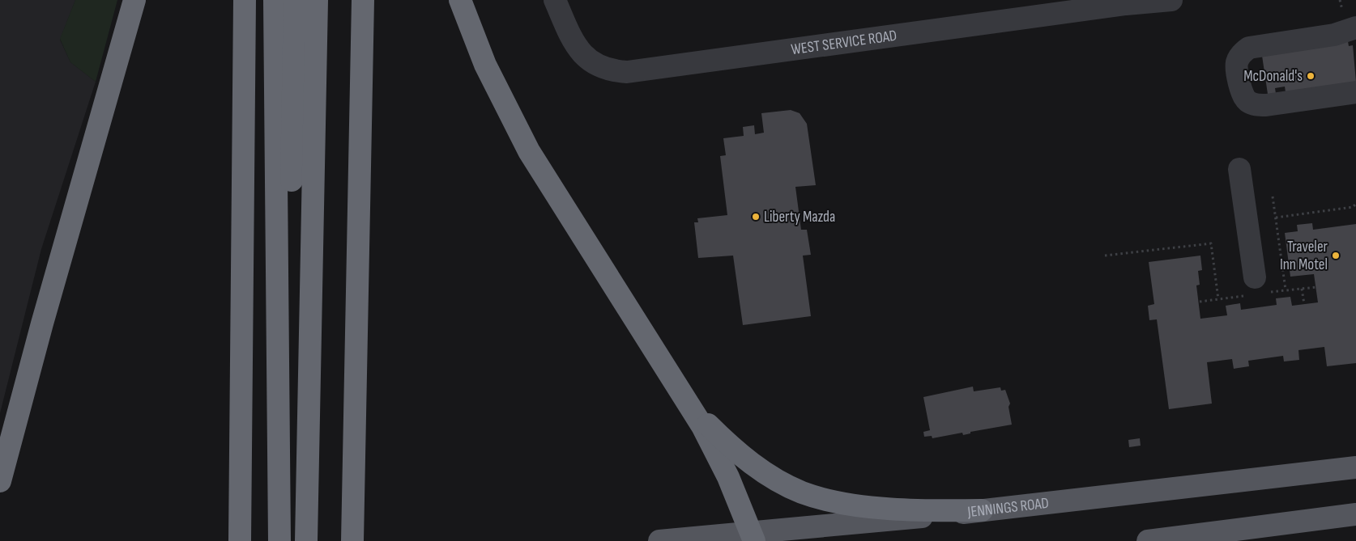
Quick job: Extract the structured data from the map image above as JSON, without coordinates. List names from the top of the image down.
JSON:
{
  "streets": {
    "main road": ["JENNINGS ROAD"],
    "street": ["WEST SERVICE ROAD"]
  },
  "places": ["McDonald's", "Liberty Mazda", "Traveler Inn Motel"]
}
